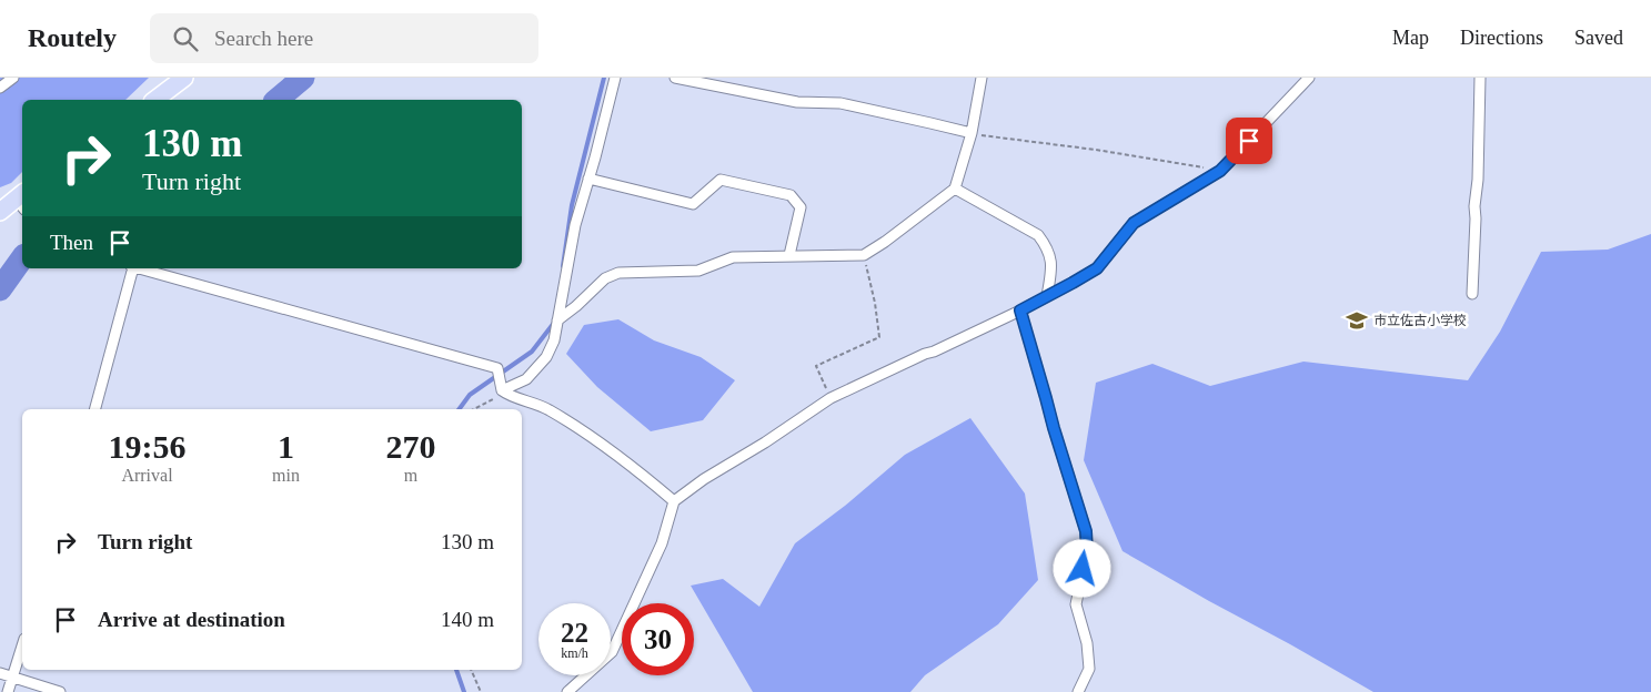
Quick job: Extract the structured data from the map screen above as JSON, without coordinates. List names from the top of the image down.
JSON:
{
  "places": {
    "school or university": ["市立佐古小学校"]
  },
  "page": {
    "header": "Routely",
    "search": "Search here",
    "nav": ["Map", "Directions", "Saved"],
    "turn": ["130 m", "Turn right"],
    "then": "Then",
    "eta": [
      "19:56",
      "Arrival",
      "1",
      "min",
      "270",
      "m"
    ],
    "list": [
      {
        "name": "Turn right",
        "value": "130 m"
      },
      {
        "name": "Arrive at destination",
        "value": "140 m"
      }
    ],
    "speed": "22 km/h",
    "limit": "30"
  }
}
